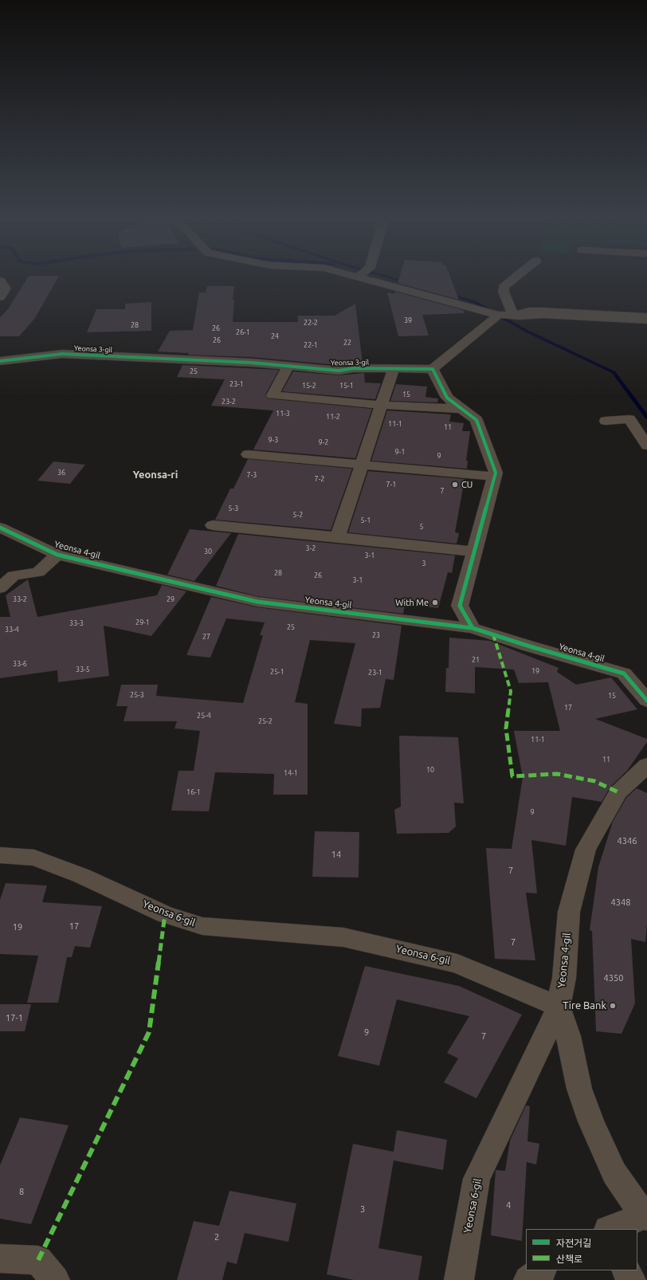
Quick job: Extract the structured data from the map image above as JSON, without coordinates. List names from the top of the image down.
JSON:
{
  "streets": {
    "street": ["Yeonsa 3-gil", "Yeonsa 4-gil", "Yeonsa 6-gil"]
  },
  "crossings": [
    ["Yeonsa 4-gil", "Yeonsa 6-gil"]
  ],
  "districts": ["Yeonsa-ri"],
  "places": ["CU", "With Me", "Tire Bank"],
  "house_numbers": [
    "39",
    "22-2",
    "28",
    "26",
    "26-1",
    "24",
    "26",
    "22",
    "22-1",
    "25",
    "23-1",
    "15-2",
    "15-1",
    "15",
    "23-2",
    "11-3",
    "11-2",
    "11-1",
    "11",
    "9-3",
    "9-2",
    "9-1",
    "9",
    "36",
    "7-3",
    "7-2",
    "7-1",
    "7",
    "5-3",
    "5-2",
    "5-1",
    "5",
    "3-2",
    "30",
    "3-1",
    "3",
    "28",
    "26",
    "3-1",
    "33-2",
    "29",
    "29-1",
    "33-3",
    "25",
    "33-4",
    "23",
    "27",
    "21",
    "33-6",
    "33-5",
    "19",
    "25-1",
    "23-1",
    "25-3",
    "15",
    "17",
    "25-4",
    "25-2",
    "11-1",
    "11",
    "10",
    "14-1",
    "16-1",
    "9",
    "4346",
    "14",
    "7",
    "4348",
    "17",
    "19",
    "7",
    "4350",
    "17-1",
    "9",
    "7",
    "8",
    "4",
    "3",
    "2"
  ],
  "legend": ["자전거길", "산책로"]
}
